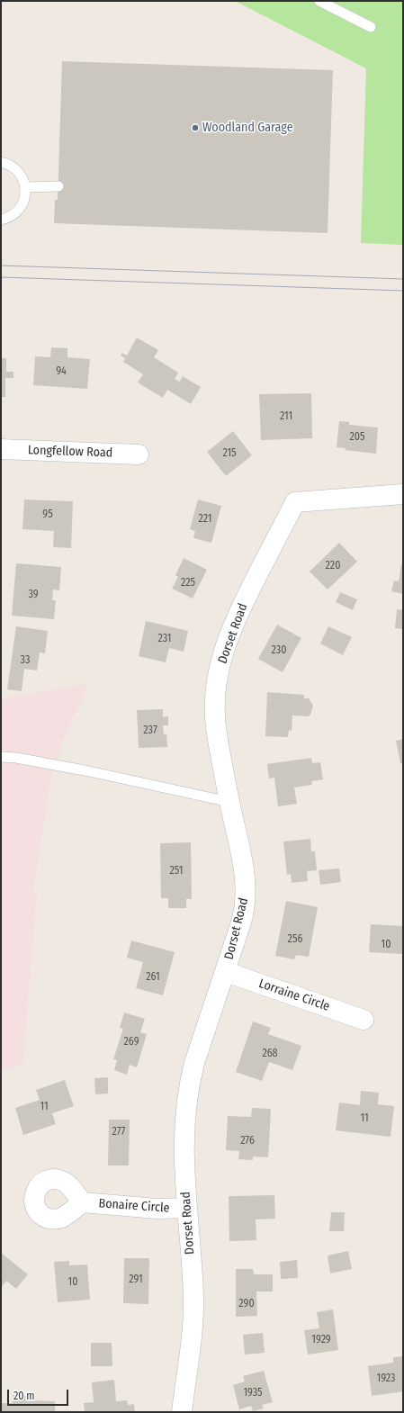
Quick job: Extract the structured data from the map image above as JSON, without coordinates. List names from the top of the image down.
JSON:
{
  "streets": {
    "street": [
      "Longfellow Road",
      "Dorset Road",
      "Lorraine Circle",
      "Bonaire Circle"
    ]
  },
  "crossings": [
    ["Dorset Road", "Lorraine Circle"],
    ["Dorset Road", "Bonaire Circle"]
  ],
  "places": ["Woodland Garage"],
  "house_numbers": [
    "94",
    "211",
    "205",
    "215",
    "95",
    "221",
    "220",
    "225",
    "39",
    "231",
    "230",
    "33",
    "237",
    "251",
    "256",
    "10",
    "261",
    "269",
    "268",
    "11",
    "11",
    "277",
    "276",
    "291",
    "10",
    "290",
    "1929",
    "1923",
    "1935"
  ],
  "scale_bar": "20 m"
}
